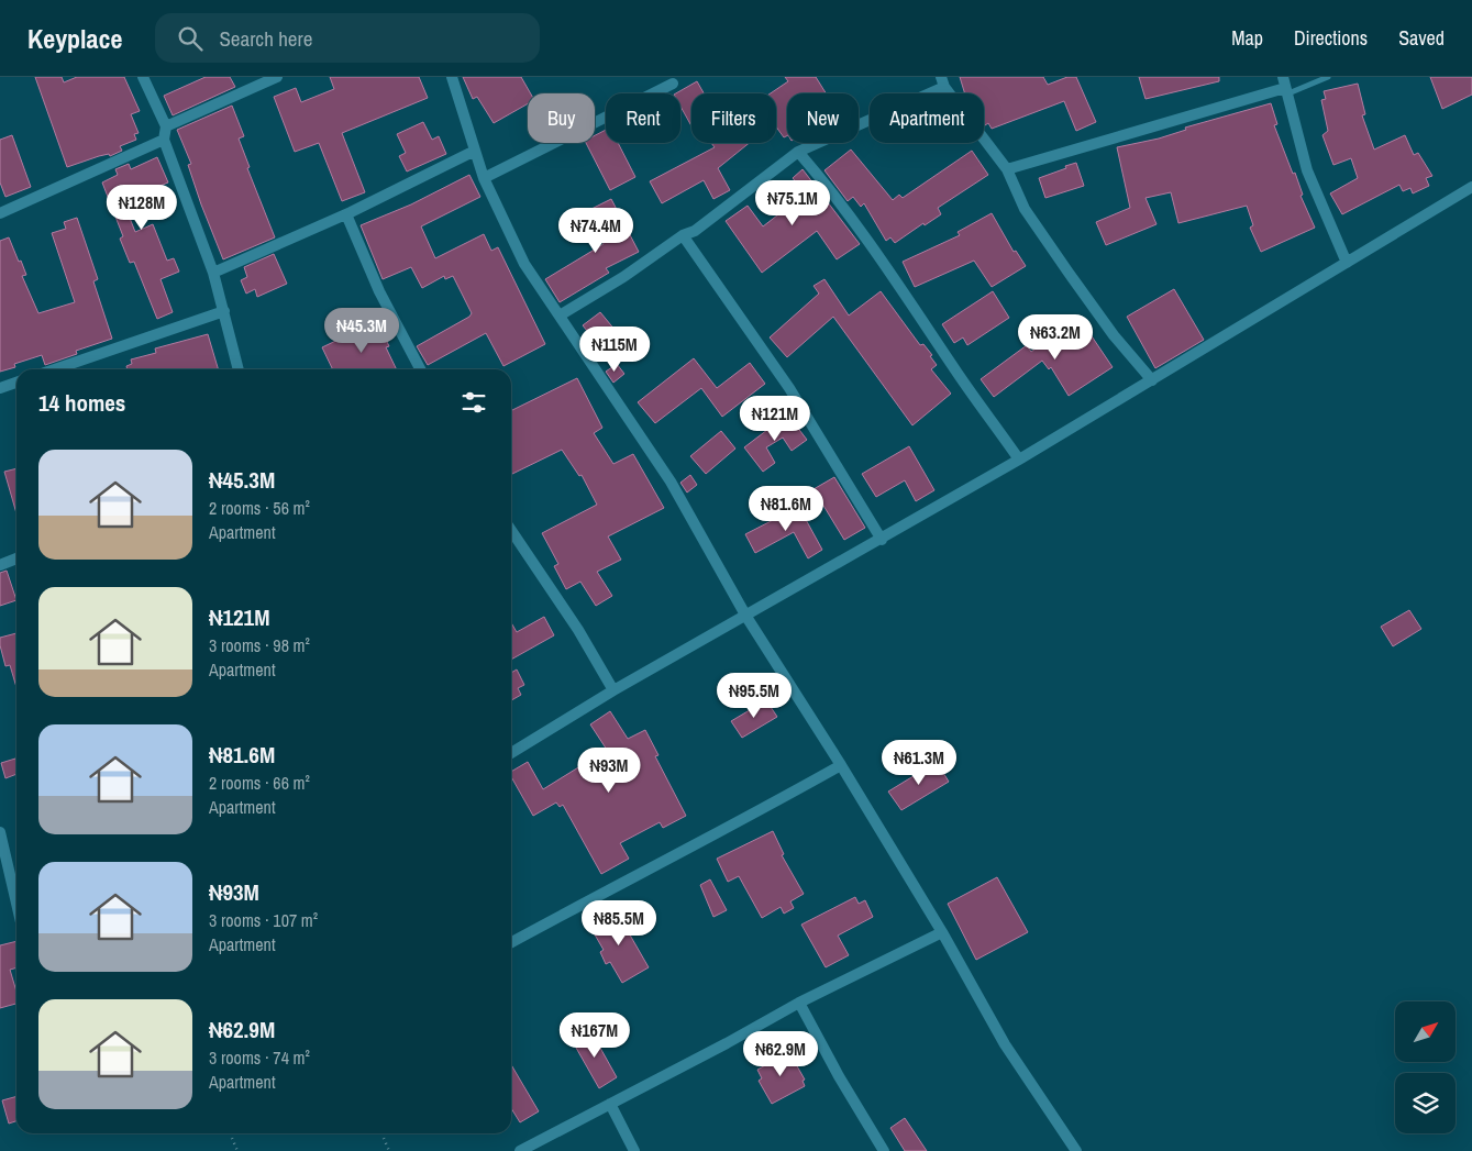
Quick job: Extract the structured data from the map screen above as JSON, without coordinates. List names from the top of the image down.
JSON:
{
  "north": "top right",
  "page": {
    "header": "Keyplace",
    "search": "Search here",
    "nav": ["Map", "Directions", "Saved"],
    "chip": [
      "Buy",
      "Rent",
      "Filters",
      "New",
      "Apartment"
    ],
    "price": [
      "₦75.1M",
      "₦128M",
      "₦74.4M",
      "₦45.3M",
      "₦63.2M",
      "₦115M",
      "₦121M",
      "₦81.6M",
      "₦95.5M",
      "₦61.3M",
      "₦93M",
      "₦85.5M",
      "₦167M",
      "₦62.9M"
    ],
    "heading": "14 homes",
    "list": [
      {
        "name": "₦45.3M",
        "note": "2 rooms · 56 m² · Apartment"
      },
      {
        "name": "₦121M",
        "note": "3 rooms · 98 m² · Apartment"
      },
      {
        "name": "₦81.6M",
        "note": "2 rooms · 66 m² · Apartment"
      },
      {
        "name": "₦93M",
        "note": "3 rooms · 107 m² · Apartment"
      },
      {
        "name": "₦62.9M",
        "note": "3 rooms · 74 m² · Apartment"
      }
    ]
  }
}
